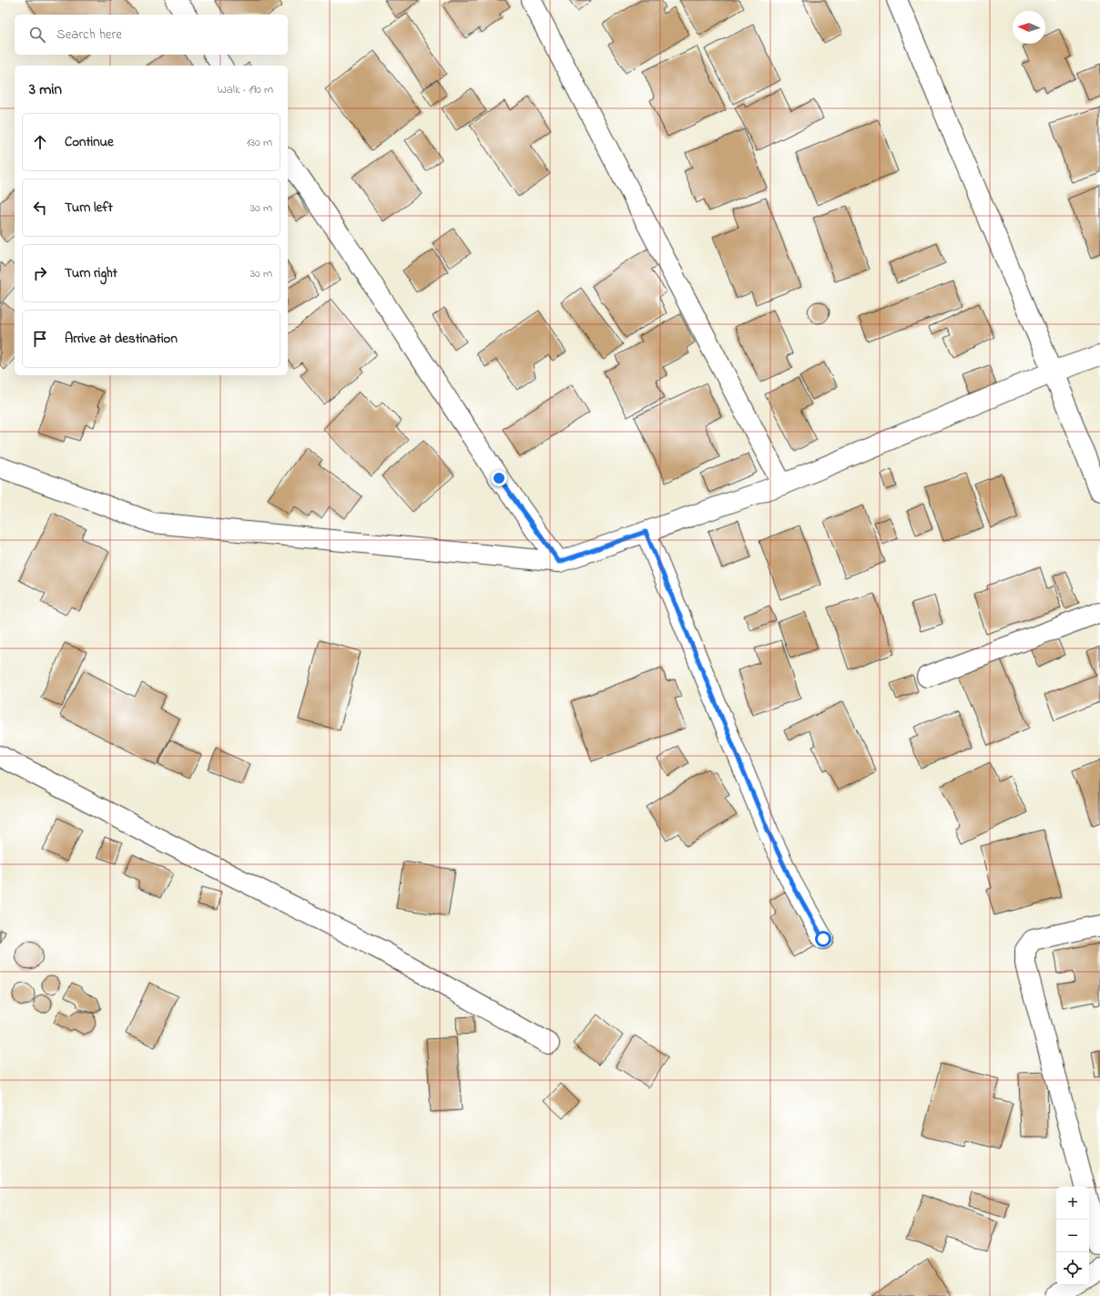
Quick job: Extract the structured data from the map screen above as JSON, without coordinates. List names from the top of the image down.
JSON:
{
  "north": "left",
  "page": {
    "search": "Search here",
    "heading": ["3 min", "Walk · 190 m"],
    "list": [
      ["Continue", "130 m"],
      ["Turn left", "30 m"],
      ["Turn right", "30 m"],
      "Arrive at destination"
    ],
    "map_buttons": ["+", "−"]
  }
}
